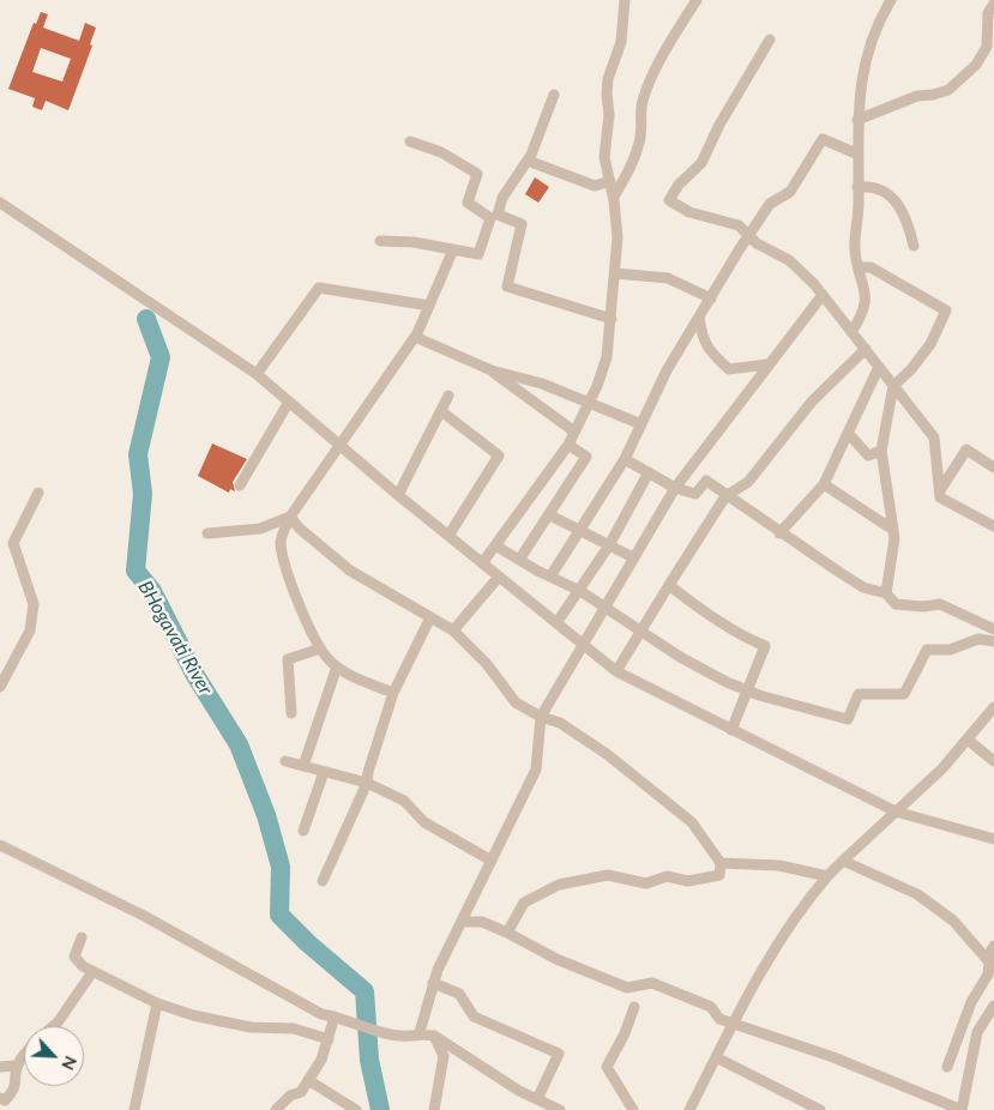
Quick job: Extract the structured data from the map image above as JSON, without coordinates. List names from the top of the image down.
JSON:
{
  "water": ["BHogavati River"],
  "north": "bottom right"
}
